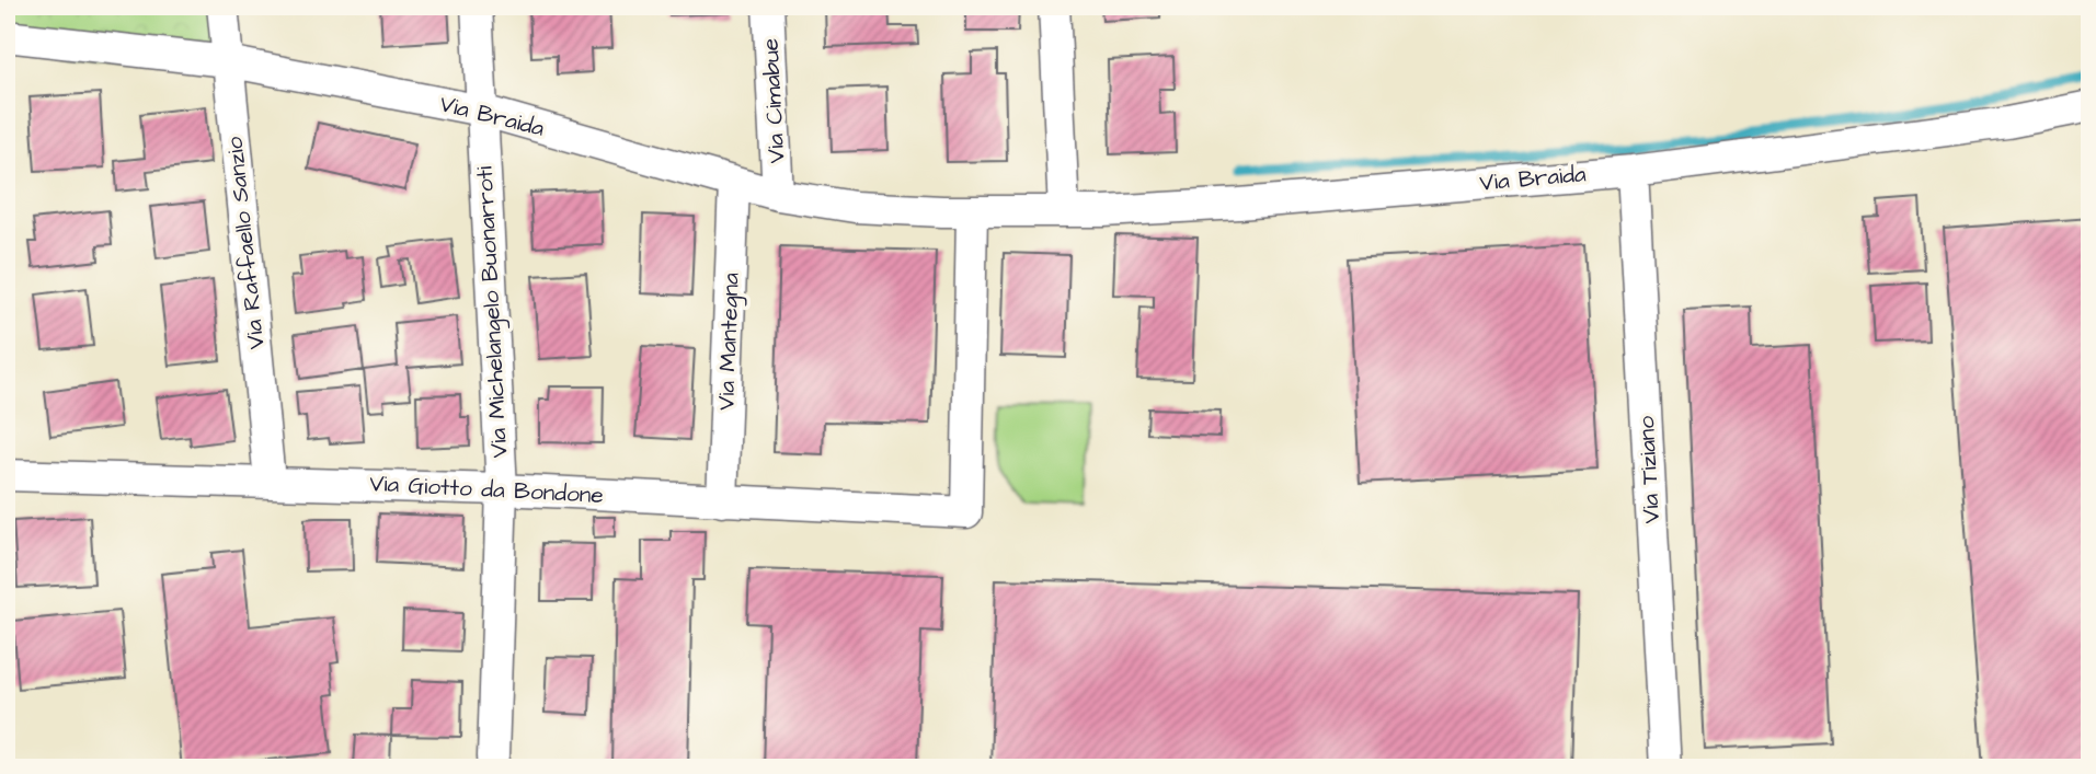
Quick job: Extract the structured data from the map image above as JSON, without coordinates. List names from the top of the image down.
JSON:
{
  "streets": {
    "street": [
      "Via Cimabue",
      "Via Braida",
      "Via Raffaello Sanzio",
      "Via Michelangelo Buonarroti",
      "Via Mantegna",
      "Via Tiziano",
      "Via Giotto da Bondone"
    ]
  },
  "crossings": [
    ["Via Cimabue", "Via Braida"],
    ["Via Braida", "Via Raffaello Sanzio"],
    ["Via Braida", "Via Michelangelo Buonarroti"],
    ["Via Braida", "Via Mantegna"],
    ["Via Braida", "Via Tiziano"],
    ["Via Braida", "Via Giotto da Bondone"],
    ["Via Raffaello Sanzio", "Via Giotto da Bondone"],
    ["Via Michelangelo Buonarroti", "Via Giotto da Bondone"],
    ["Via Mantegna", "Via Giotto da Bondone"]
  ]
}
